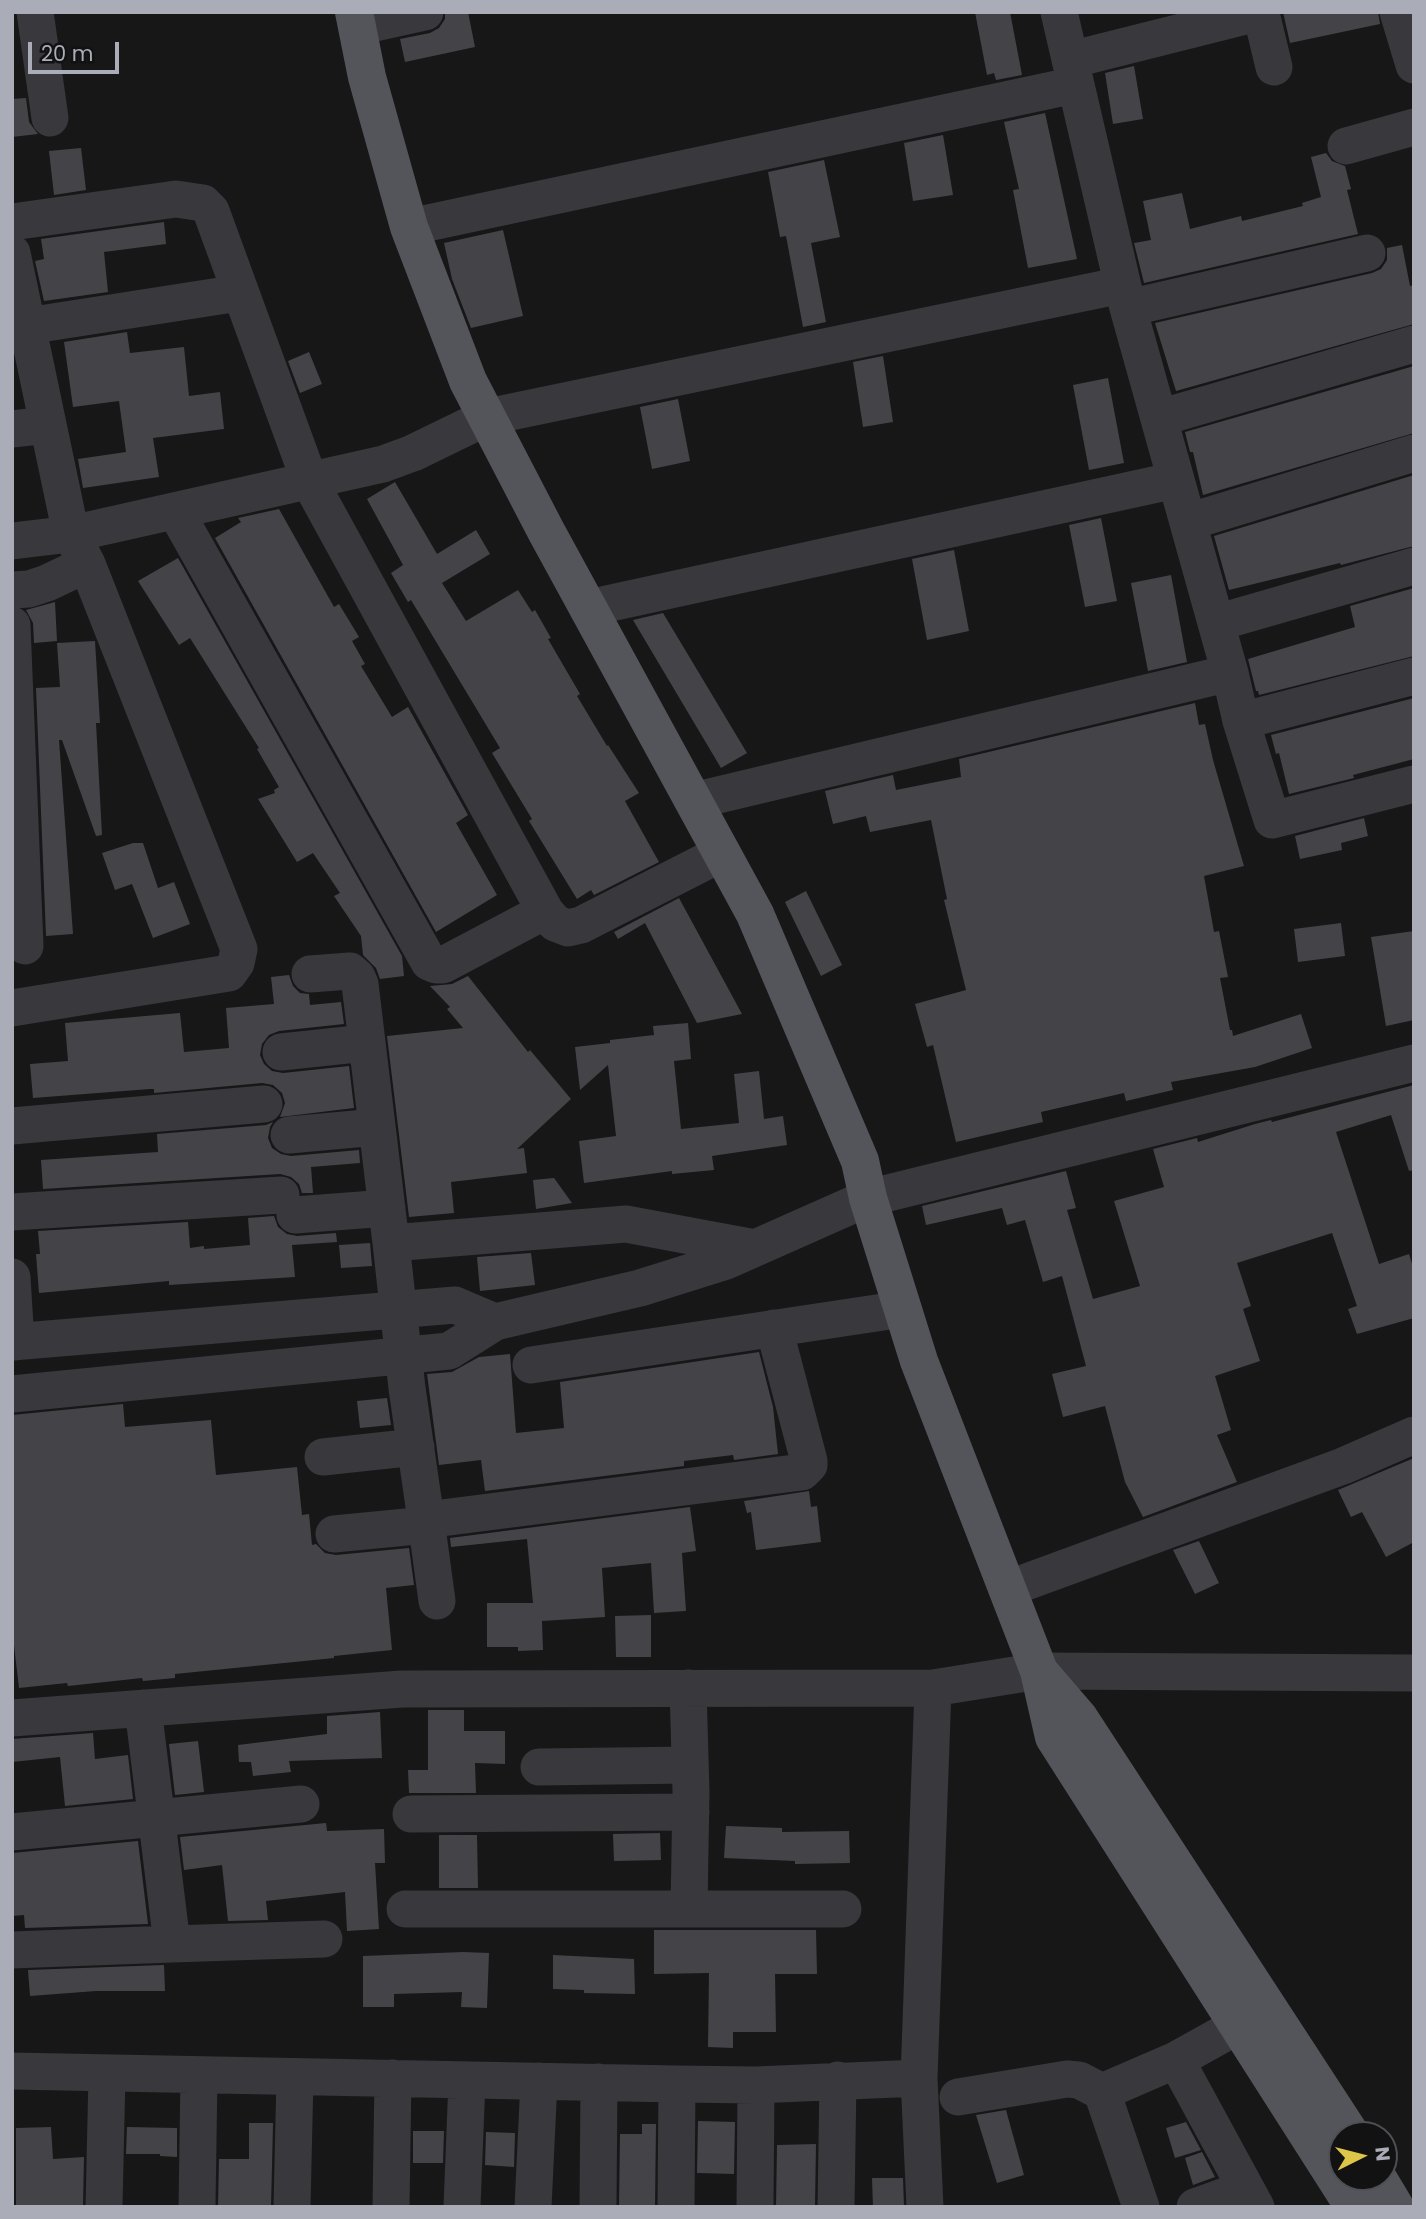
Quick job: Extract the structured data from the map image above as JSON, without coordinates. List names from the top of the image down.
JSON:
{
  "scale_bar": "20 m",
  "north": "right"
}
